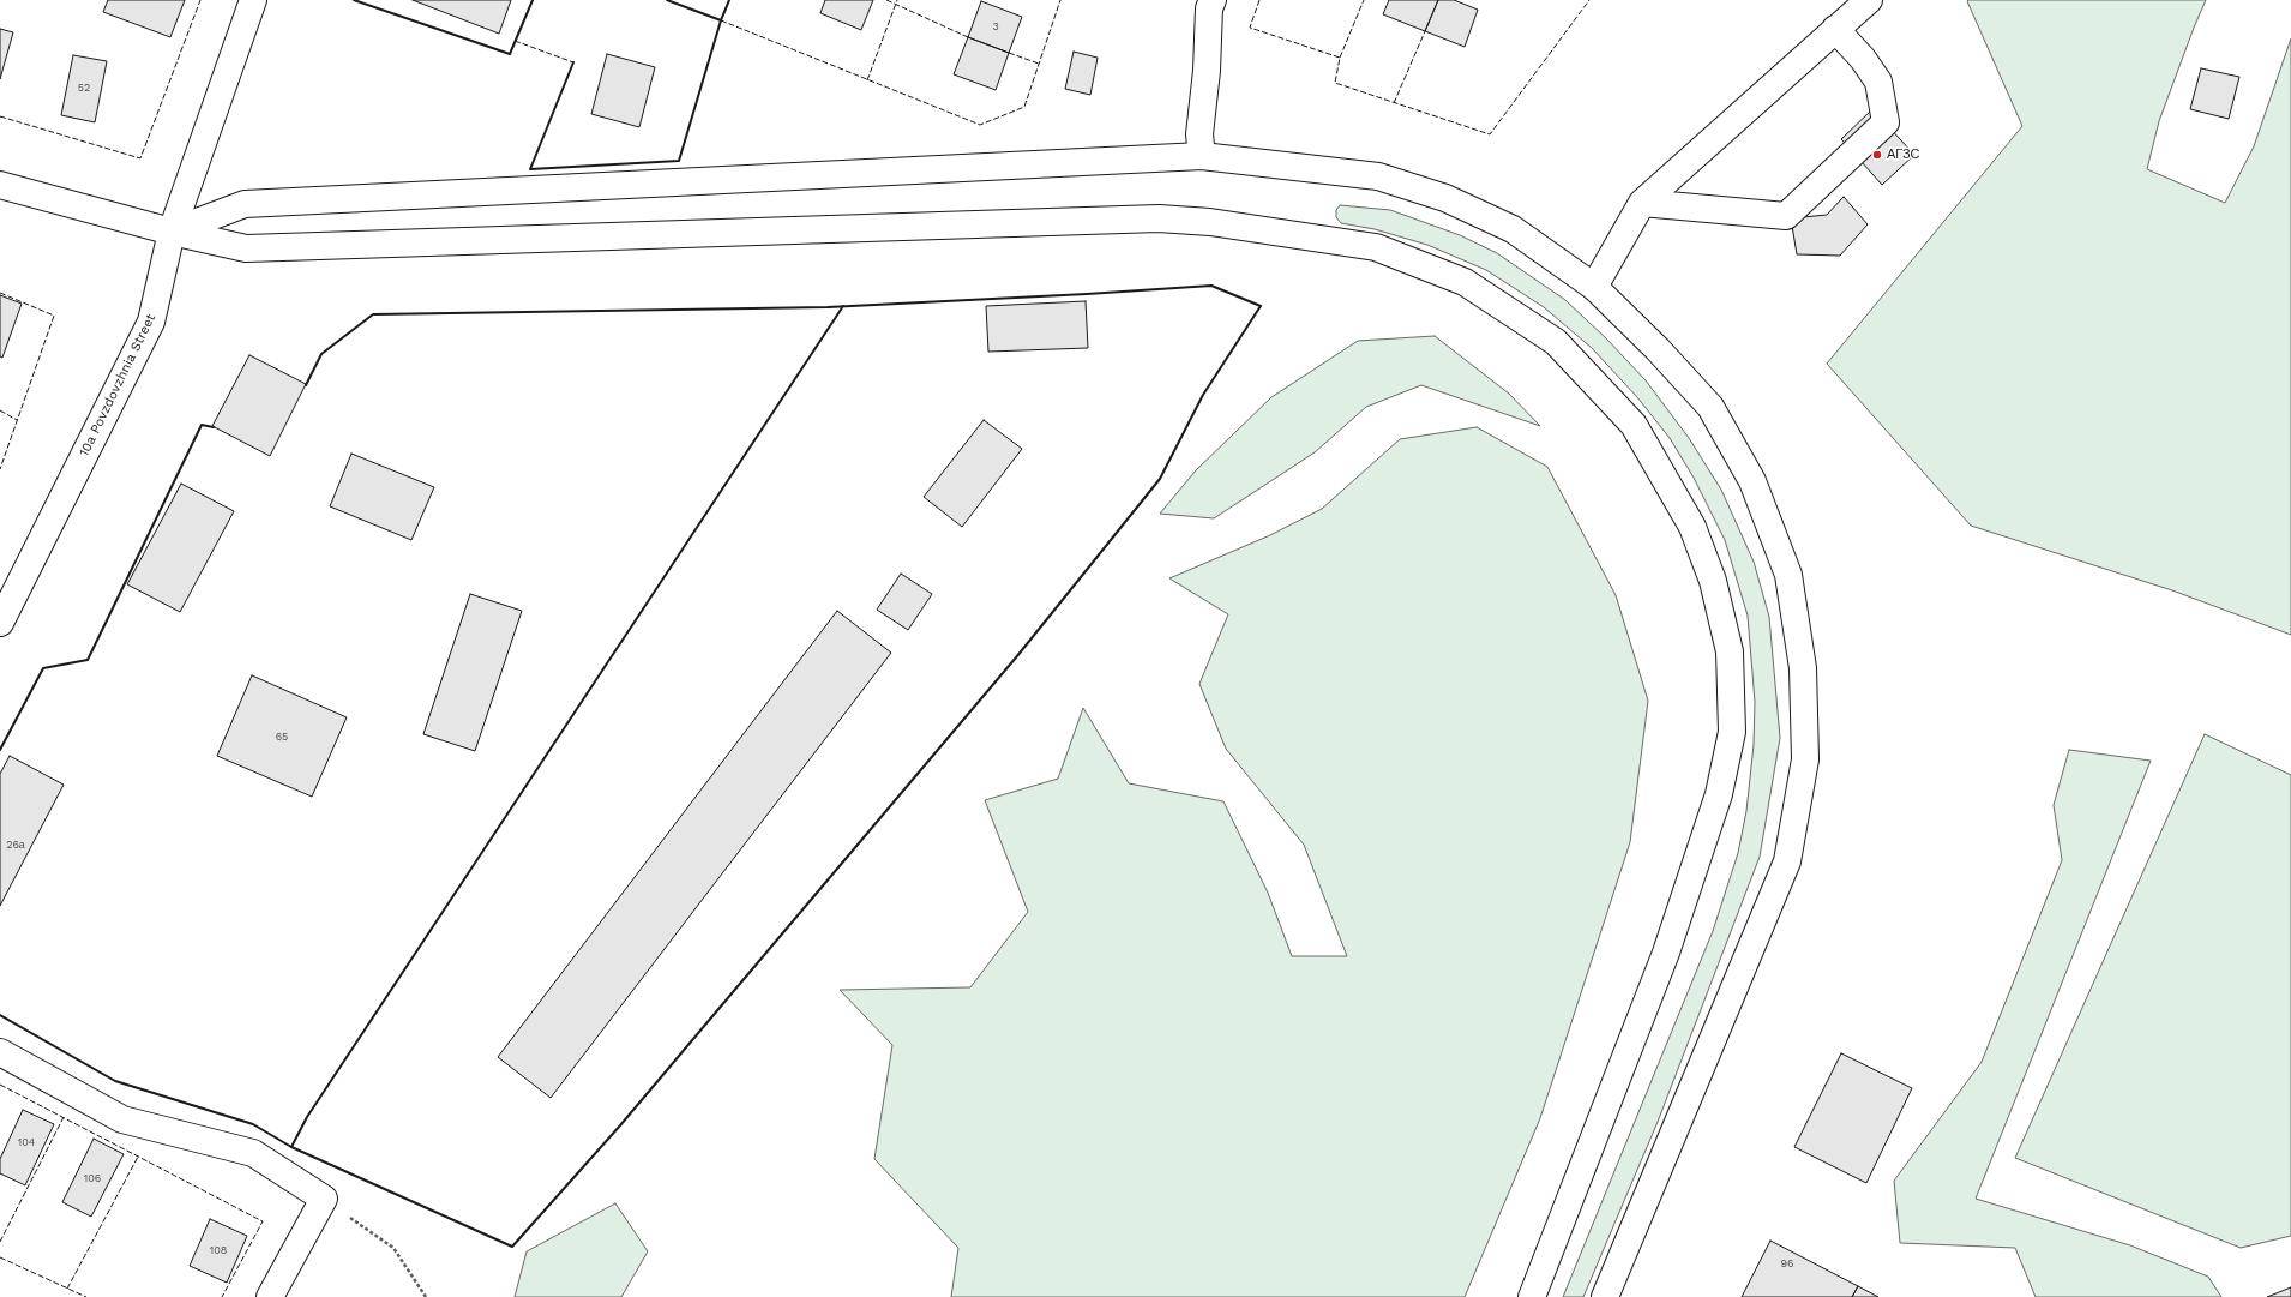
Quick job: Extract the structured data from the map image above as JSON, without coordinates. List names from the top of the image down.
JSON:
{
  "streets": {
    "main road": ["10a Povzdovzhnia Street"]
  },
  "places": ["АГЗС"],
  "house_numbers": [
    "3",
    "52",
    "65",
    "26а",
    "104",
    "106",
    "108",
    "96"
  ]
}
